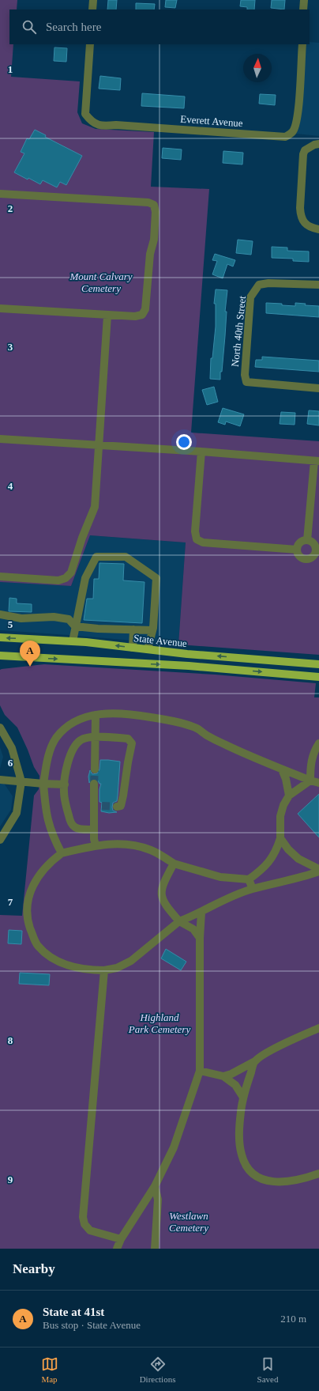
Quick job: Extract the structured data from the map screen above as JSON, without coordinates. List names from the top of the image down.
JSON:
{
  "streets": {
    "main road": ["State Avenue"],
    "street": ["Everett Avenue", "North 40th Street"]
  },
  "parks": ["Mount Calvary Cemetery", "Highland Park Cemetery", "Westlawn Cemetery"],
  "north": "top",
  "page": {
    "search": "Search here",
    "pins": "A",
    "heading": "Nearby",
    "list": [
      {
        "mark": "A",
        "name": "State at 41st",
        "note": "Bus stop · State Avenue",
        "value": "210 m"
      }
    ],
    "nav": ["Map", "Directions", "Saved"]
  },
  "grid": {
    "rows": [
      "1",
      "2",
      "3",
      "4",
      "5",
      "6",
      "7",
      "8",
      "9"
    ]
  }
}
